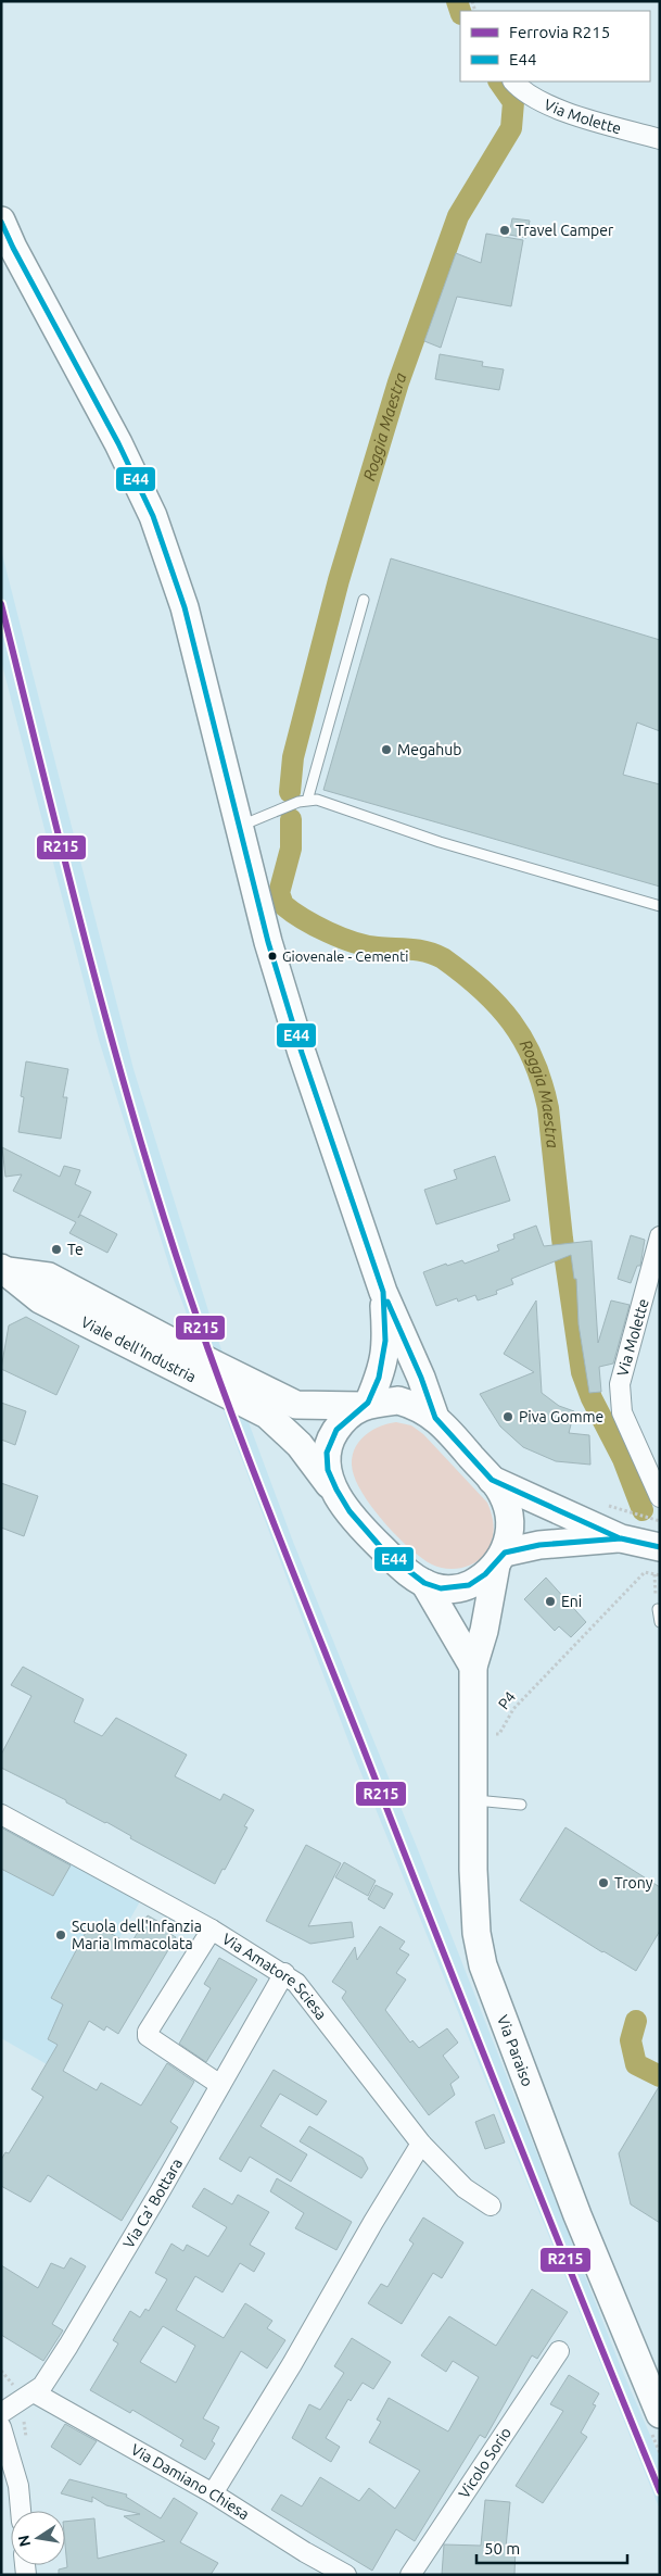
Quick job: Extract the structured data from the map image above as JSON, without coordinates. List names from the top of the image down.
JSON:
{
  "streets": {
    "main road": ["Viale dell'Industria", "Via Paraiso"],
    "street": [
      "Via Molette",
      "Via Amatore Sciesa",
      "Via Ca' Bottara",
      "Vicolo Sorio",
      "Via Damiano Chiesa"
    ],
    "path": ["P4"]
  },
  "crossings": [
    ["Viale dell'Industria", "Via Paraiso"],
    ["P4", "Via Paraiso"],
    ["Via Amatore Sciesa", "Via Ca' Bottara"],
    ["Via Ca' Bottara", "Via Damiano Chiesa"]
  ],
  "water": ["Roggia Maestra"],
  "places": [
    "Travel Camper",
    "Megahub",
    "Giovenale - Cementi",
    "Te",
    "Piva Gomme",
    "Eni",
    "Trony",
    "Scuola dell'Infanzia Maria Immacolata"
  ],
  "lines": ["transit line E44", "rail line R215"],
  "legend": ["Ferrovia R215", "E44"],
  "scale_bar": "50 m",
  "north": "left"
}
